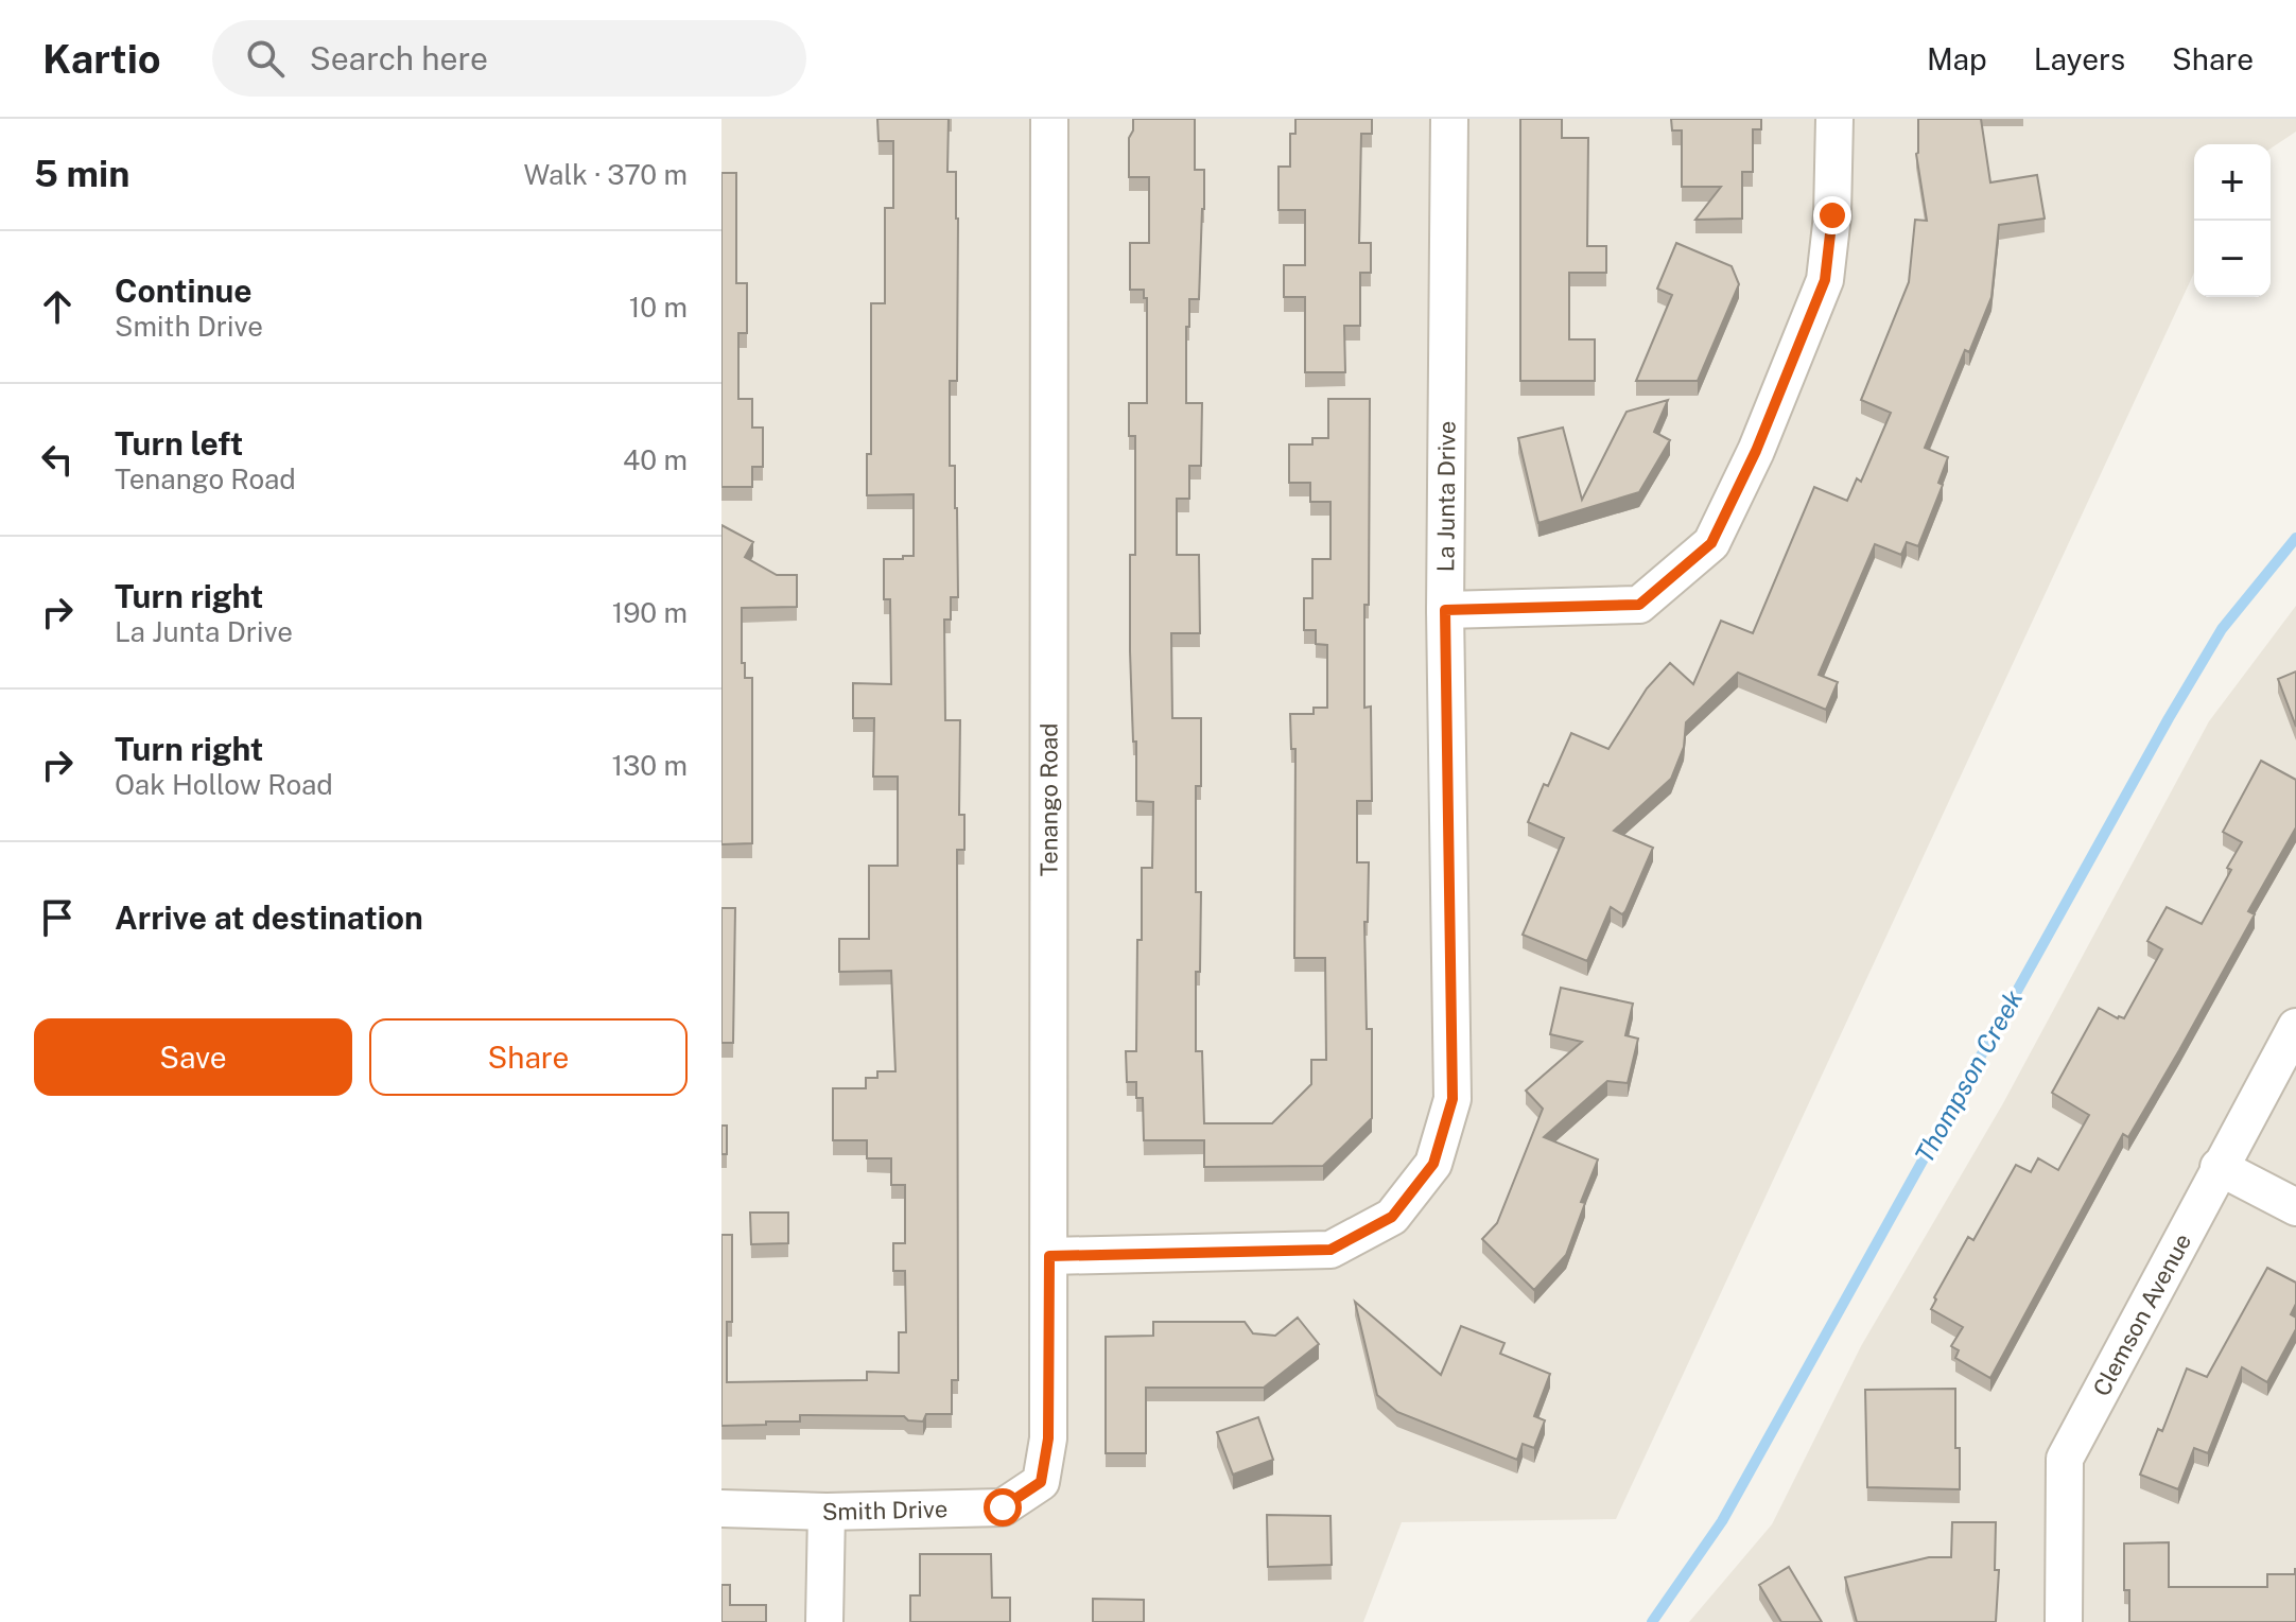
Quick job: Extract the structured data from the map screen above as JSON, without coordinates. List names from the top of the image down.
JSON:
{
  "streets": {
    "street": [
      "La Junta Drive",
      "Tenango Road",
      "Clemson Avenue",
      "Smith Drive"
    ]
  },
  "crossings": [
    ["La Junta Drive", "Tenango Road"],
    ["Tenango Road", "Smith Drive"]
  ],
  "water": ["Thompson Creek"],
  "page": {
    "header": "Kartio",
    "search": "Search here",
    "nav": ["Map", "Layers", "Share"],
    "heading": ["5 min", "Walk · 370 m"],
    "map_buttons": ["+", "−"],
    "list": [
      ["Continue", "Smith Drive", "10 m"],
      ["Turn left", "Tenango Road", "40 m"],
      ["Turn right", "La Junta Drive", "190 m"],
      ["Turn right", "Oak Hollow Road", "130 m"],
      "Arrive at destination"
    ],
    "buttons": ["Save", "Share"]
  }
}
